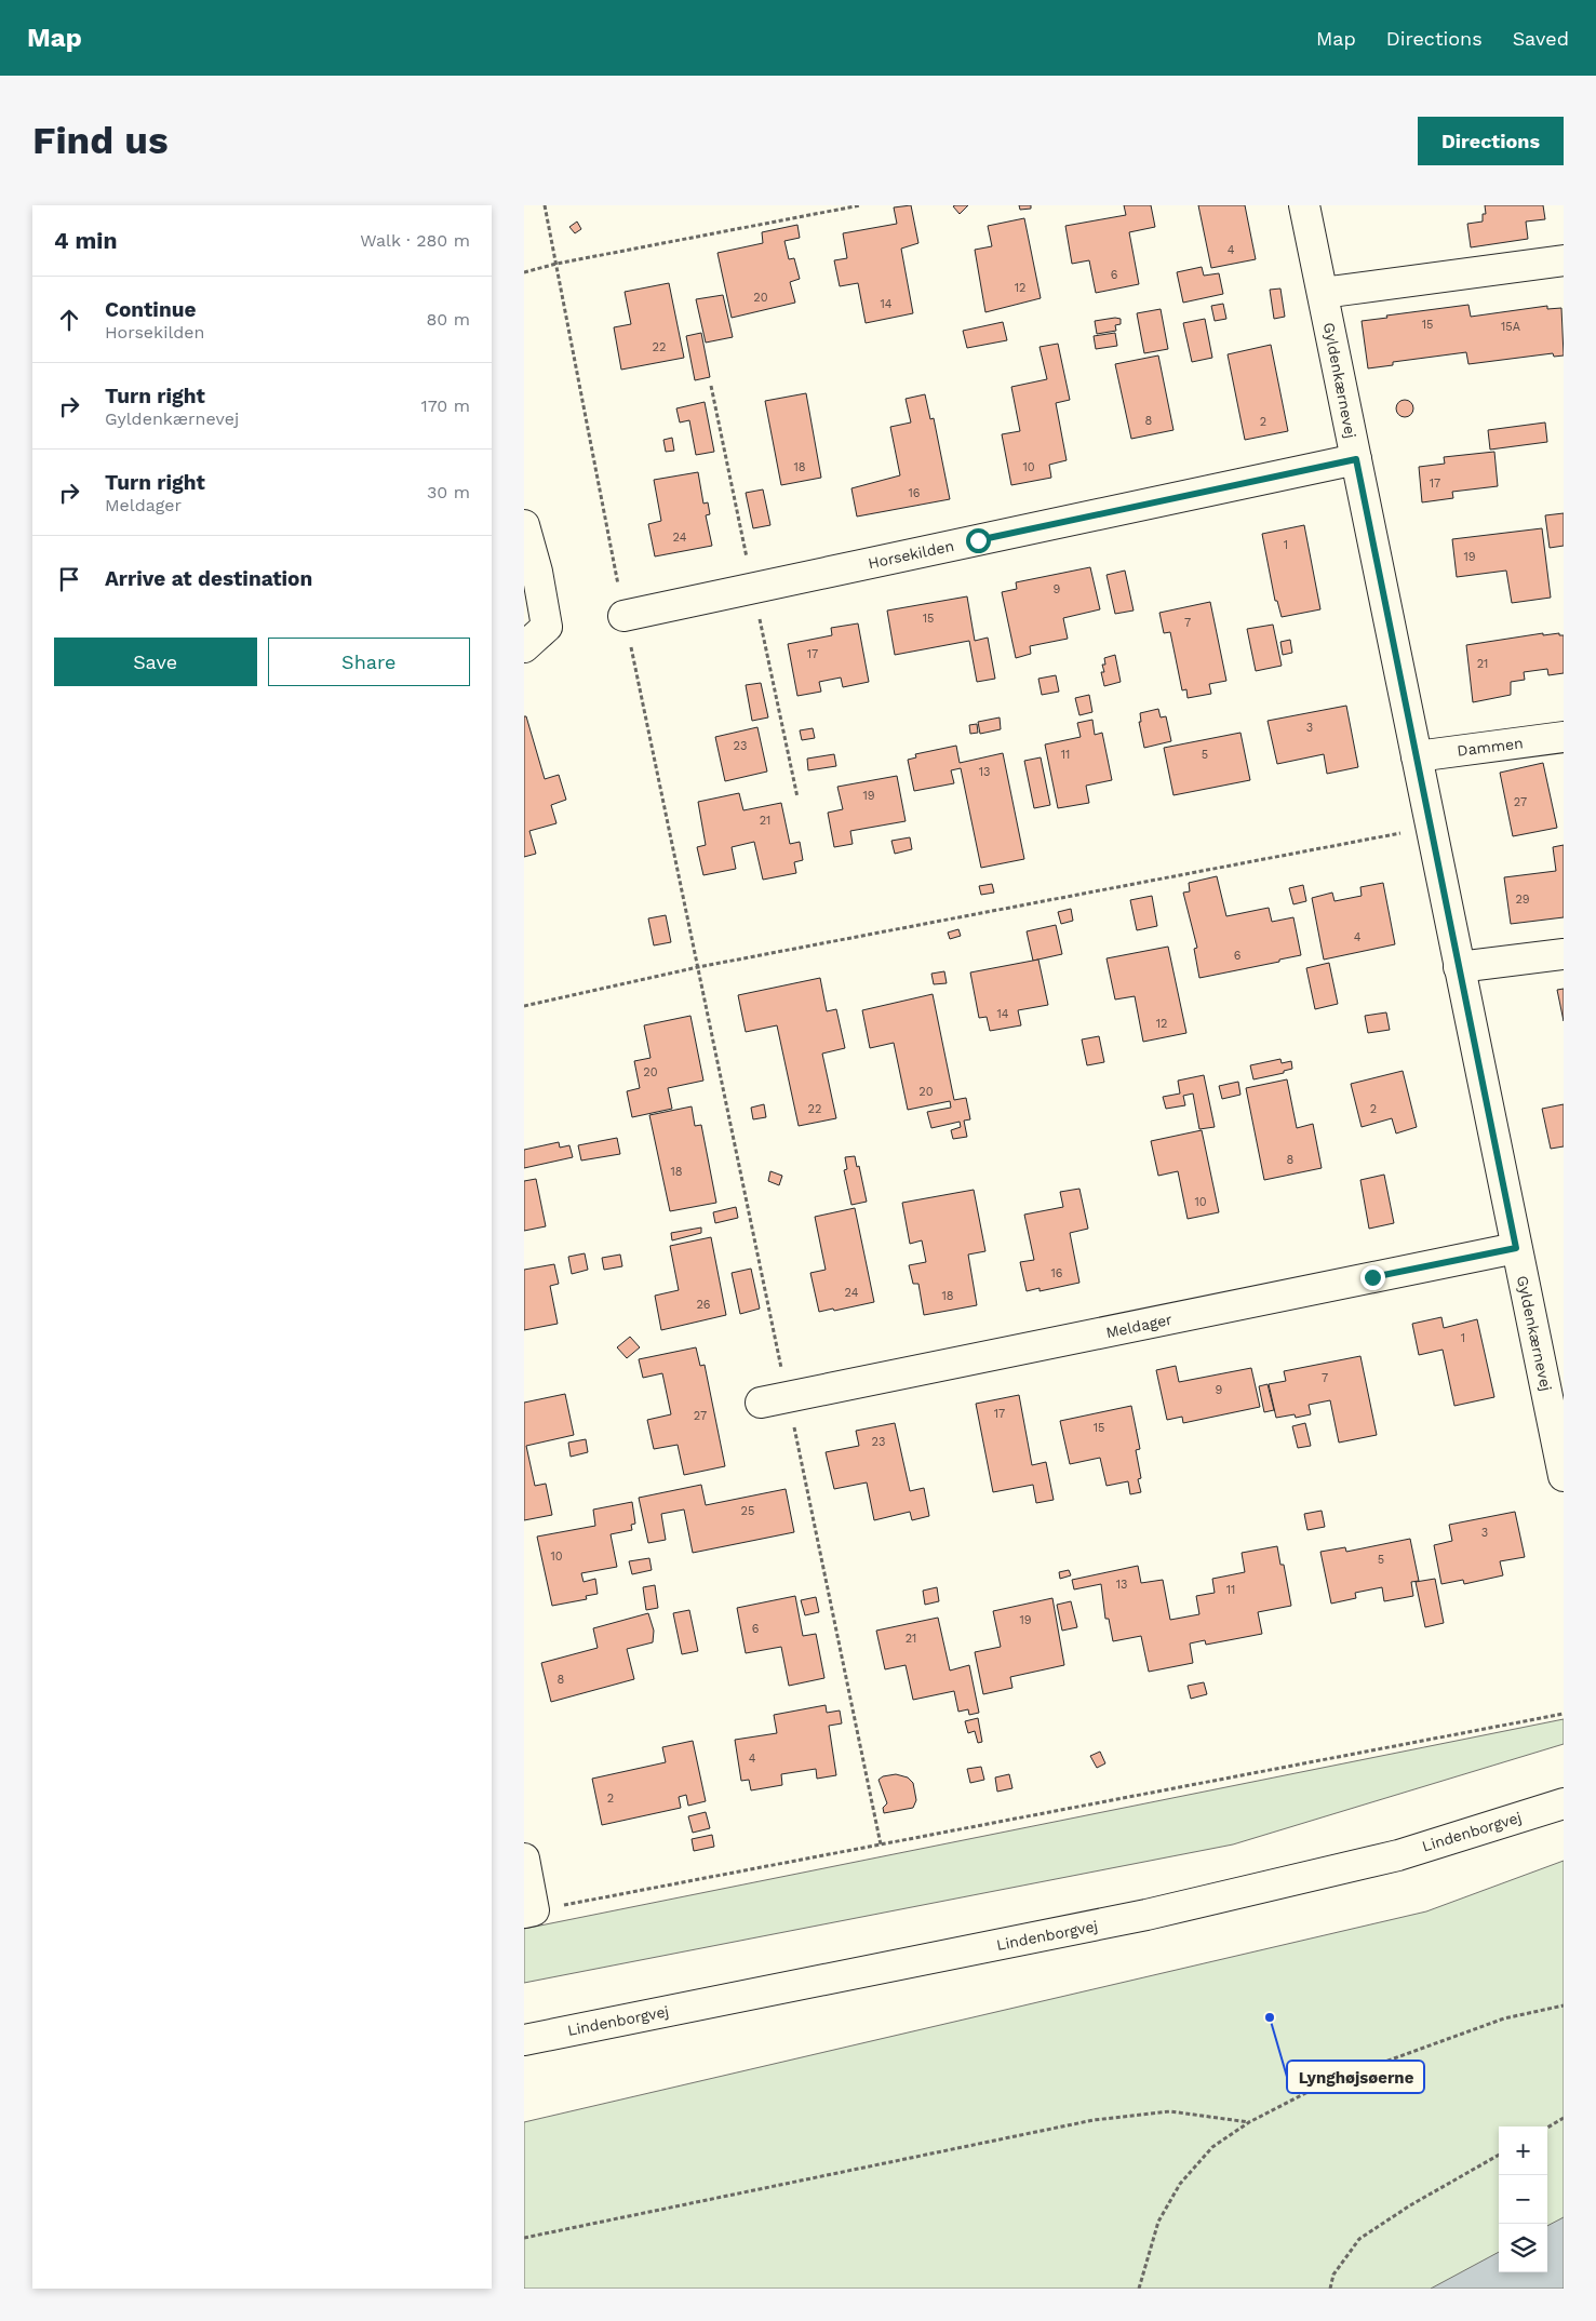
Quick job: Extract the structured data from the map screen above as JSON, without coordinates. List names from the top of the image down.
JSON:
{
  "streets": {
    "street": [
      "Gyldenkærnevej",
      "Horsekilden",
      "Dammen",
      "Meldager",
      "Lindenborgvej"
    ]
  },
  "crossings": [
    ["Gyldenkærnevej", "Horsekilden"],
    ["Gyldenkærnevej", "Dammen"],
    ["Gyldenkærnevej", "Meldager"]
  ],
  "places": ["Lynghøjsøerne"],
  "house_numbers": [
    "4",
    "6",
    "12",
    "20",
    "14",
    "15",
    "15A",
    "22",
    "8",
    "2",
    "18",
    "10",
    "17",
    "16",
    "24",
    "1",
    "19",
    "9",
    "15",
    "7",
    "17",
    "21",
    "3",
    "23",
    "11",
    "5",
    "13",
    "19",
    "27",
    "21",
    "29",
    "4",
    "6",
    "14",
    "12",
    "20",
    "20",
    "22",
    "2",
    "8",
    "18",
    "10",
    "16",
    "24",
    "18",
    "26",
    "1",
    "7",
    "9",
    "17",
    "27",
    "15",
    "23",
    "25",
    "3",
    "10",
    "5",
    "13",
    "11",
    "19",
    "6",
    "21",
    "8",
    "4",
    "2"
  ],
  "page": {
    "header": "Map",
    "nav": ["Map", "Directions", "Saved"],
    "buttons": [
      "Directions",
      ["Save", "Share"]
    ],
    "title": "Find us",
    "heading": ["4 min", "Walk · 280 m"],
    "list": [
      ["Continue", "Horsekilden", "80 m"],
      ["Turn right", "Gyldenkærnevej", "170 m"],
      ["Turn right", "Meldager", "30 m"],
      "Arrive at destination"
    ],
    "map_buttons": ["+", "−"]
  }
}
